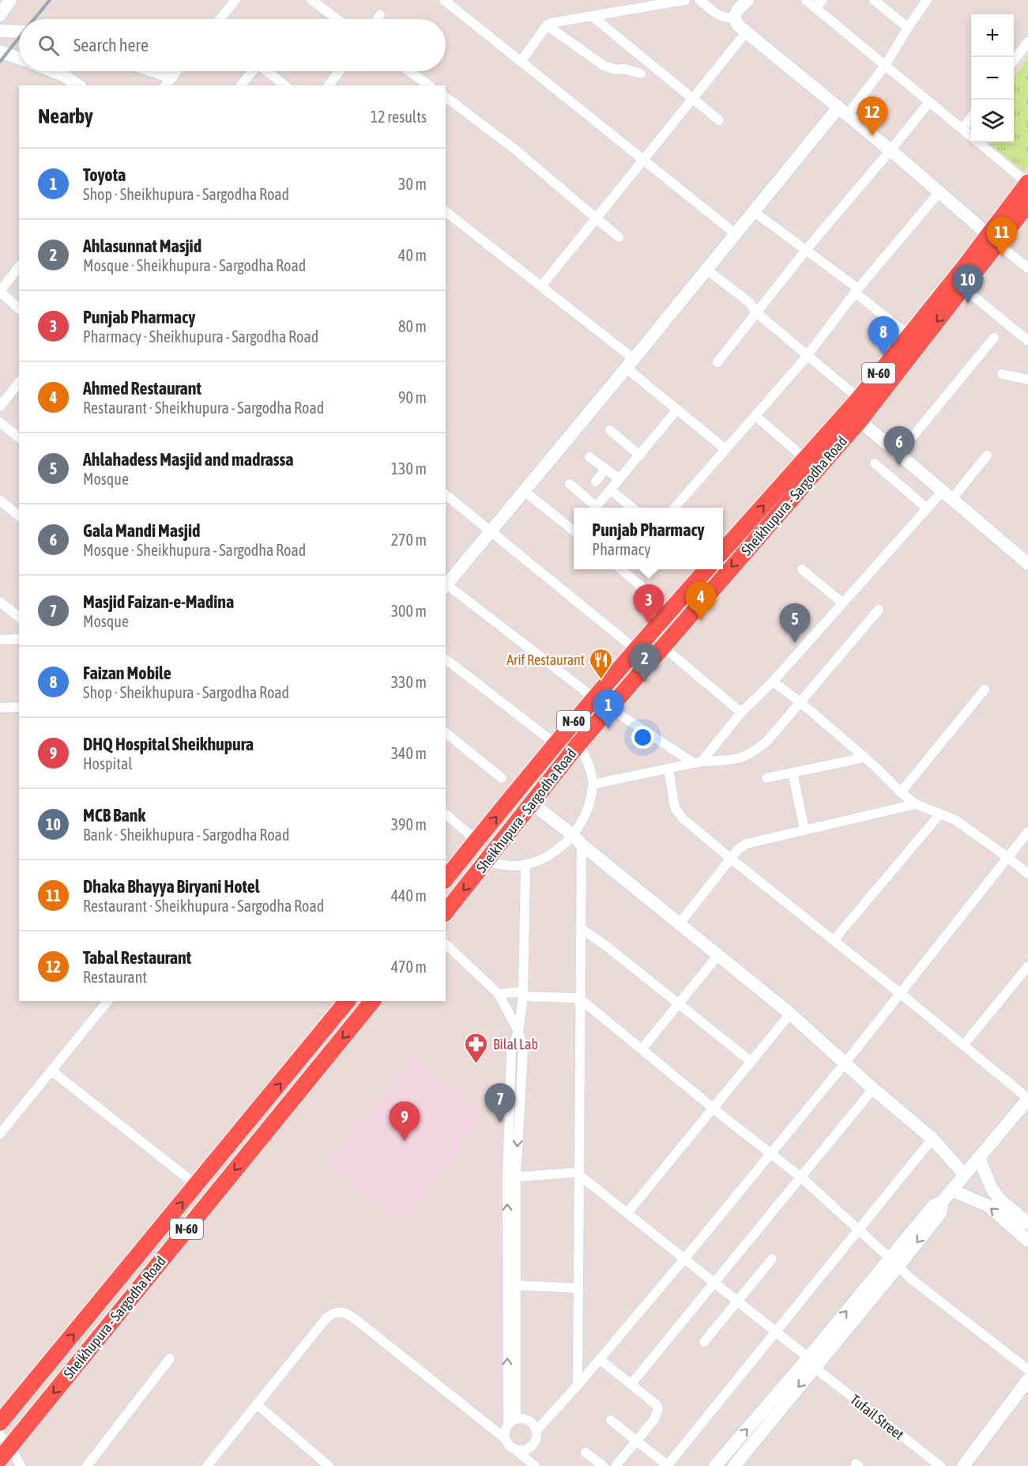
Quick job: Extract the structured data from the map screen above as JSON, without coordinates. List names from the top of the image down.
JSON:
{
  "streets": {
    "highway": ["N-60", "Sheikhupura - Sargodha Road"],
    "street": ["Tufail Street"]
  },
  "places": {
    "restaurant": ["Arif Restaurant"],
    "pharmacy": ["Bilal Lab"]
  },
  "page": {
    "map_buttons": ["+", "−"],
    "search": "Search here",
    "heading": ["Nearby", "12 results"],
    "pins": [
      "12",
      "11",
      "10",
      "8",
      "6",
      "4",
      "3",
      "5",
      "2",
      "1",
      "7",
      "9"
    ],
    "list": [
      {
        "mark": "1",
        "name": "Toyota",
        "note": "Shop · Sheikhupura - Sargodha Road",
        "value": "30 m"
      },
      {
        "mark": "2",
        "name": "Ahlasunnat Masjid",
        "note": "Mosque · Sheikhupura - Sargodha Road",
        "value": "40 m"
      },
      {
        "mark": "3",
        "name": "Punjab Pharmacy",
        "note": "Pharmacy · Sheikhupura - Sargodha Road",
        "value": "80 m"
      },
      {
        "mark": "4",
        "name": "Ahmed Restaurant",
        "note": "Restaurant · Sheikhupura - Sargodha Road",
        "value": "90 m"
      },
      {
        "mark": "5",
        "name": "Ahlahadess Masjid and madrassa",
        "note": "Mosque",
        "value": "130 m"
      },
      {
        "mark": "6",
        "name": "Gala Mandi Masjid",
        "note": "Mosque · Sheikhupura - Sargodha Road",
        "value": "270 m"
      },
      {
        "mark": "7",
        "name": "Masjid Faizan-e-Madina",
        "note": "Mosque",
        "value": "300 m"
      },
      {
        "mark": "8",
        "name": "Faizan Mobile",
        "note": "Shop · Sheikhupura - Sargodha Road",
        "value": "330 m"
      },
      {
        "mark": "9",
        "name": "DHQ Hospital Sheikhupura",
        "note": "Hospital",
        "value": "340 m"
      },
      {
        "mark": "10",
        "name": "MCB Bank",
        "note": "Bank · Sheikhupura - Sargodha Road",
        "value": "390 m"
      },
      {
        "mark": "11",
        "name": "Dhaka Bhayya Biryani Hotel",
        "note": "Restaurant · Sheikhupura - Sargodha Road",
        "value": "440 m"
      },
      {
        "mark": "12",
        "name": "Tabal Restaurant",
        "note": "Restaurant",
        "value": "470 m"
      }
    ],
    "popup": ["Punjab Pharmacy", "Pharmacy"]
  }
}
